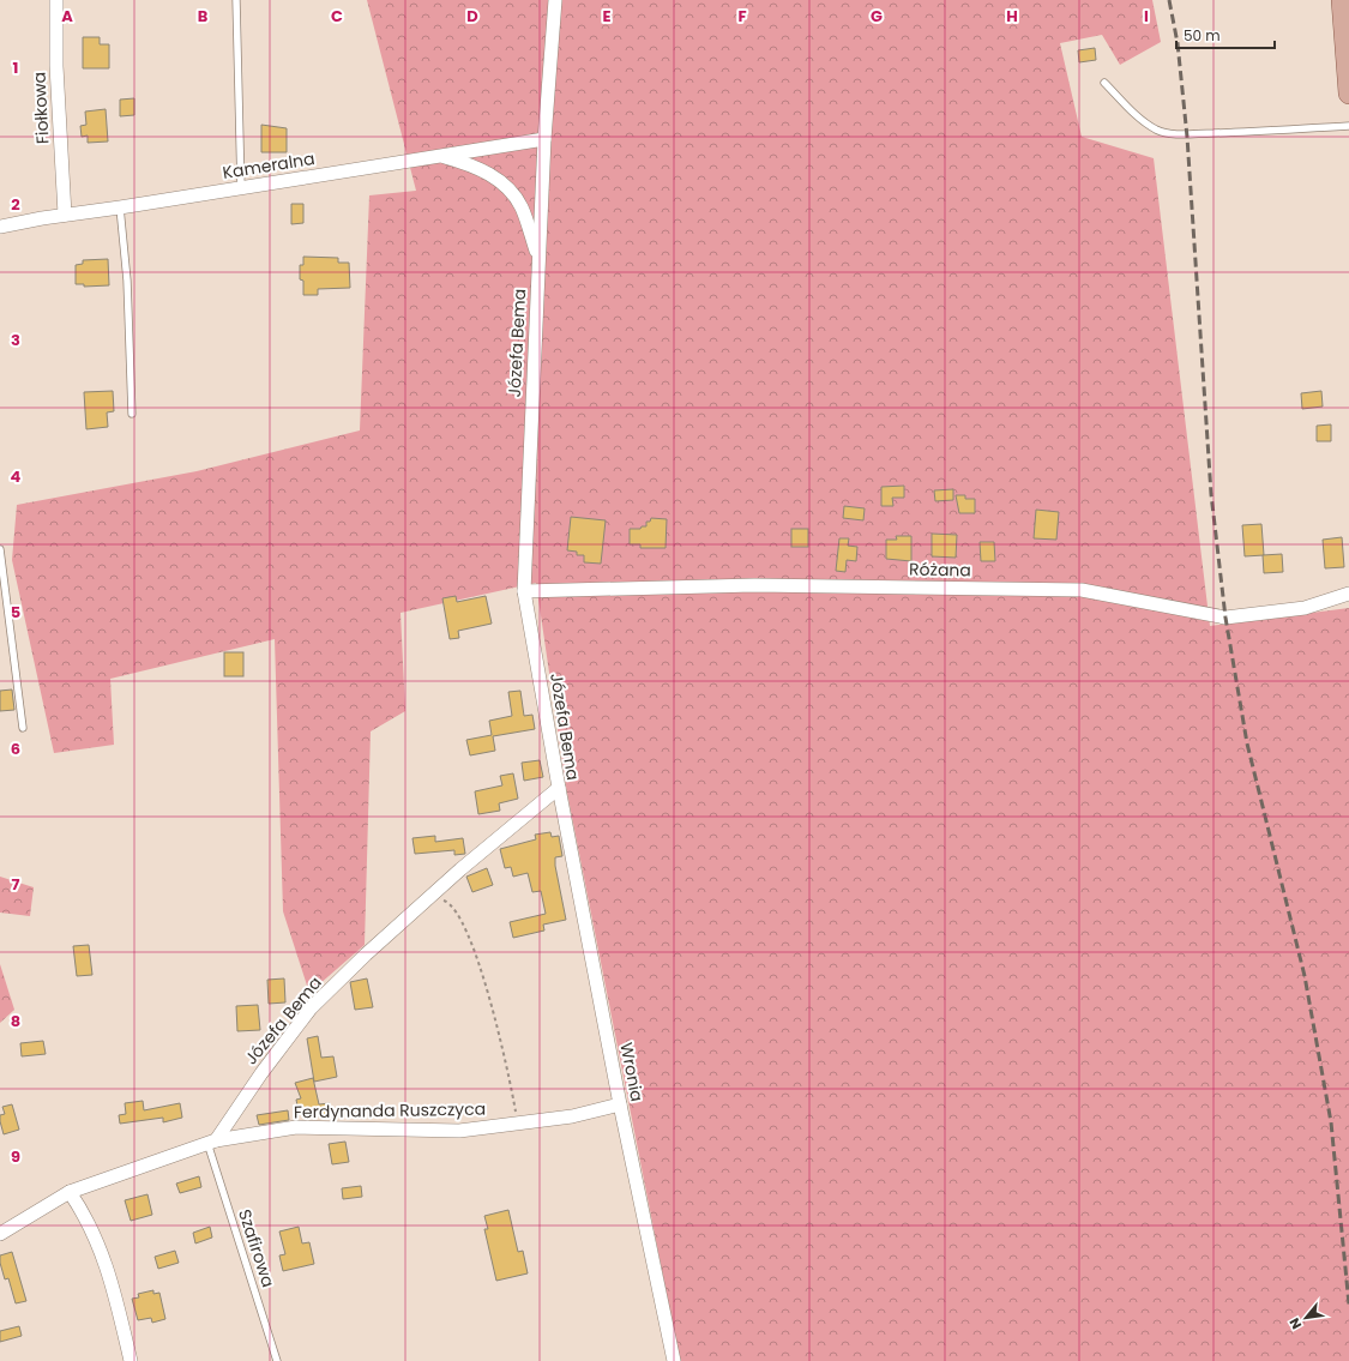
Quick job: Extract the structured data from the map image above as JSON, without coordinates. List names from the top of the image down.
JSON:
{
  "streets": {
    "street": [
      "Fiołkowa",
      "Kameralna",
      "Józefa Bema",
      "Różana",
      "Wronia",
      "Ferdynanda Ruszczyca"
    ],
    "lane": ["Szafirowa"]
  },
  "crossings": [
    ["Fiołkowa", "Kameralna"],
    ["Kameralna", "Józefa Bema"],
    ["Józefa Bema", "Różana"],
    ["Józefa Bema", "Wronia"],
    ["Józefa Bema", "Ferdynanda Ruszczyca"],
    ["Józefa Bema", "Szafirowa"],
    ["Wronia", "Ferdynanda Ruszczyca"],
    ["Ferdynanda Ruszczyca", "Szafirowa"]
  ],
  "scale_bar": "50 m",
  "north": "bottom left",
  "grid": {
    "columns": [
      "A",
      "B",
      "C",
      "D",
      "E",
      "F",
      "G",
      "H",
      "I"
    ],
    "rows": [
      "1",
      "2",
      "3",
      "4",
      "5",
      "6",
      "7",
      "8",
      "9"
    ]
  }
}
